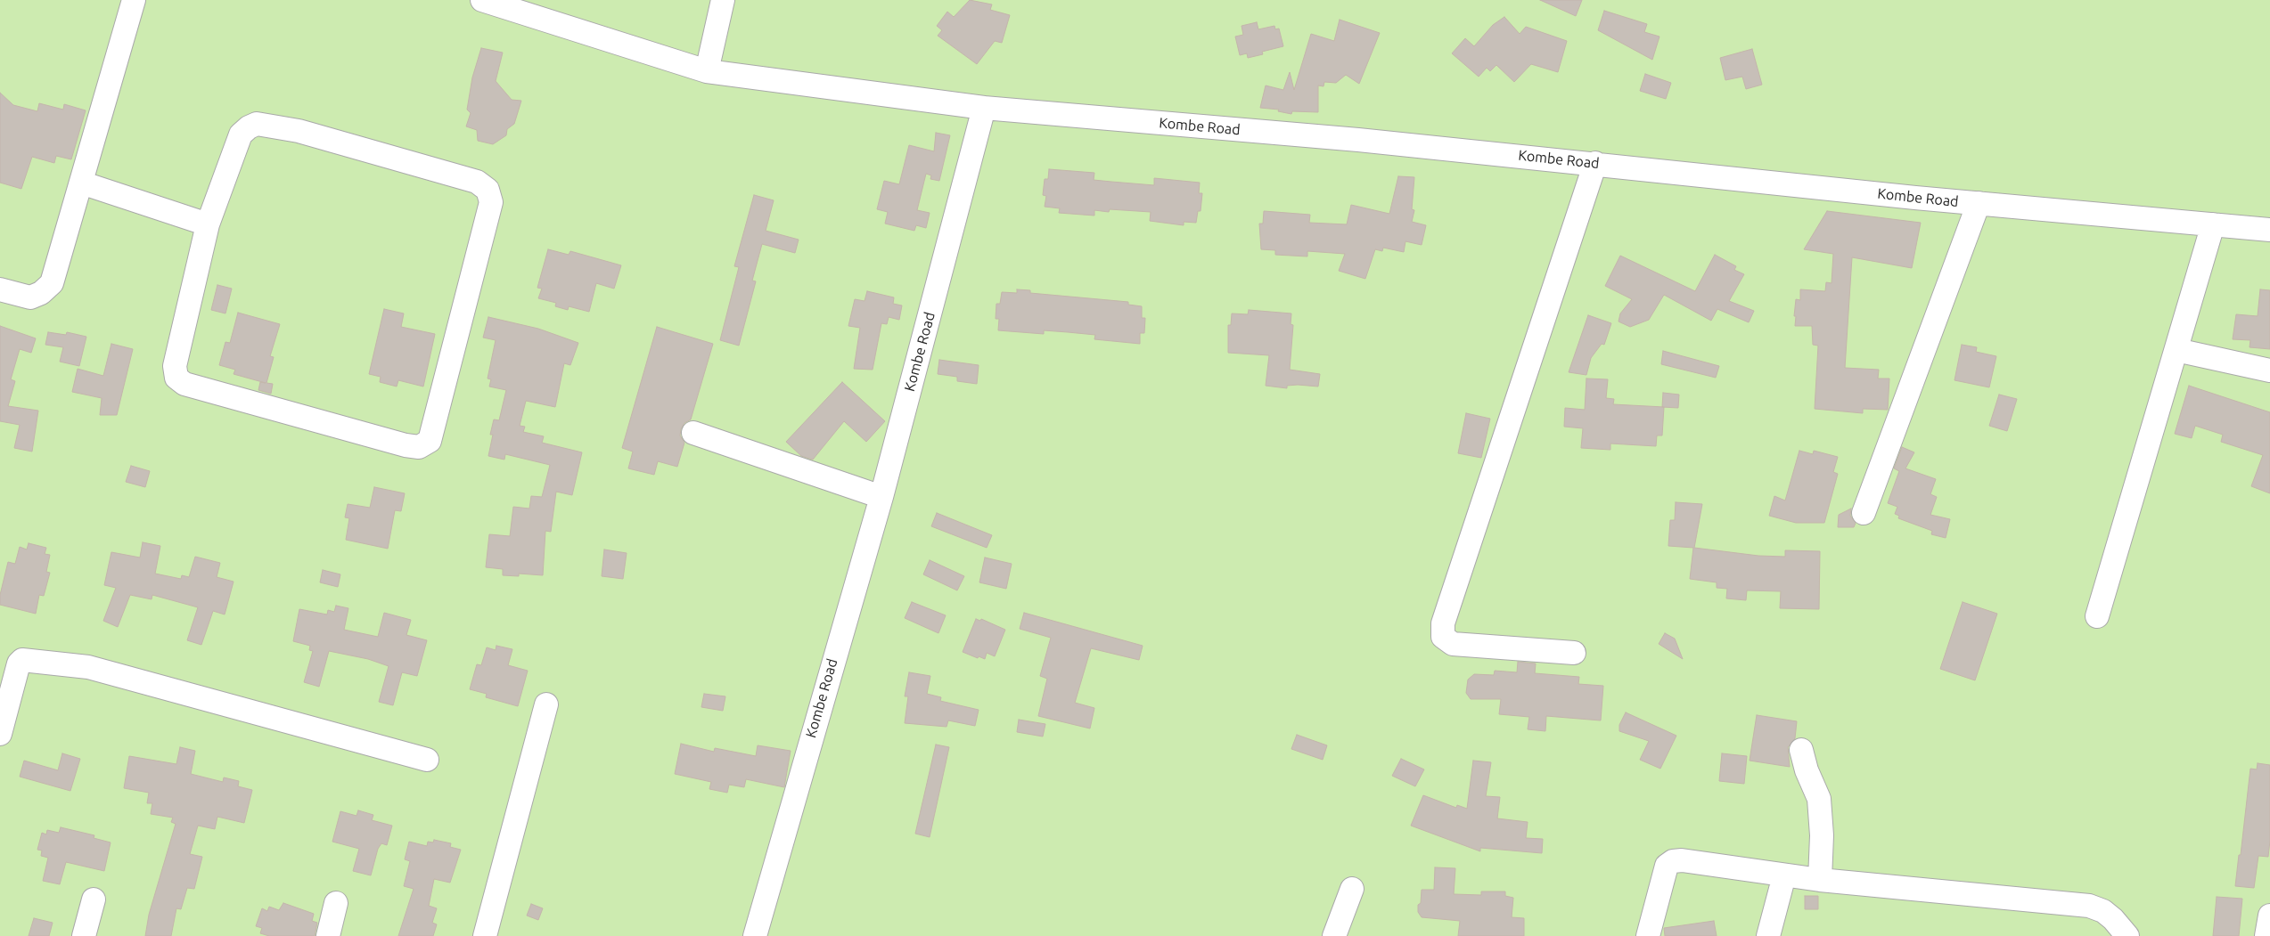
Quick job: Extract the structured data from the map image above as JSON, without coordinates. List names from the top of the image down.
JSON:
{
  "streets": {
    "street": ["Kombe Road"]
  }
}
